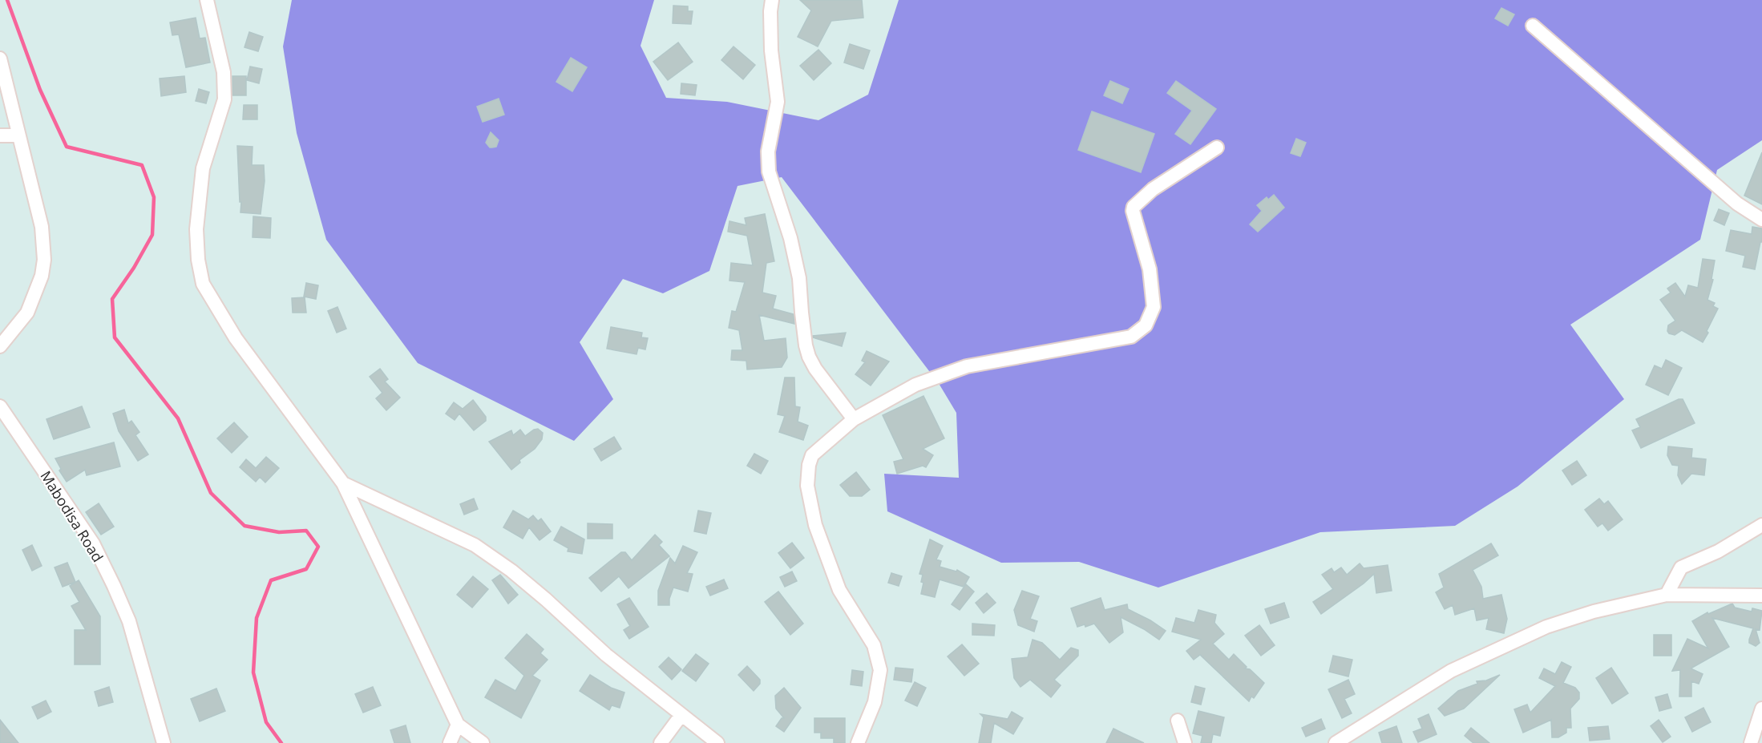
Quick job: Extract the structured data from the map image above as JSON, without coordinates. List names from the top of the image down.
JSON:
{
  "streets": {
    "street": ["Mabodisa Road"]
  }
}
